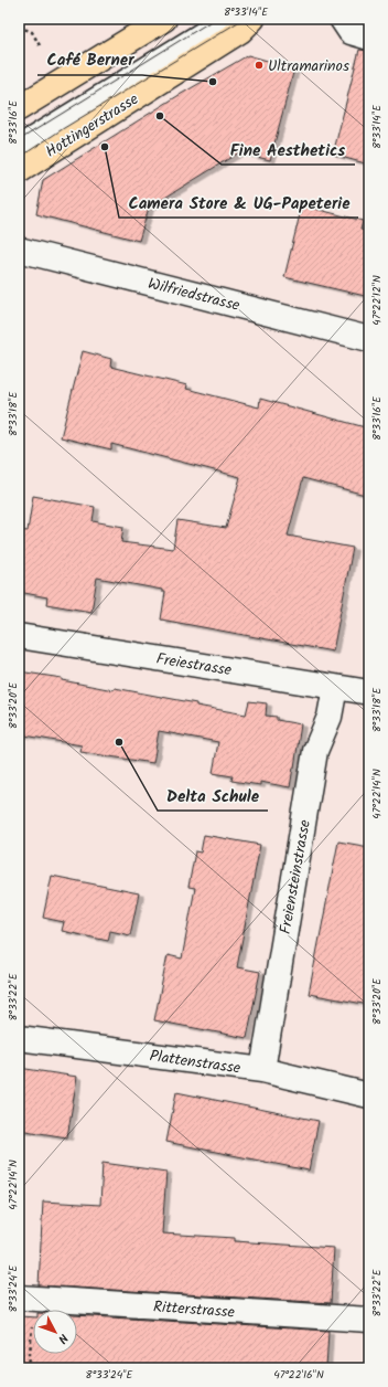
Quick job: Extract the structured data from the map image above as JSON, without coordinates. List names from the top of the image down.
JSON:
{
  "streets": {
    "main road": ["Hottingerstrasse"],
    "street": [
      "Wilfriedstrasse",
      "Freiestrasse",
      "Freiensteinstrasse",
      "Plattenstrasse",
      "Ritterstrasse"
    ]
  },
  "crossings": [
    ["Freiestrasse", "Freiensteinstrasse"],
    ["Freiensteinstrasse", "Plattenstrasse"]
  ],
  "places": [
    "Ultramarinos",
    "Café Berner",
    "Fine Aesthetics",
    "Camera Store & UG-Papeterie",
    "Delta Schule"
  ],
  "north": "bottom right",
  "coordinates": [
    "8°33'14\"E",
    "8°33'16\"E",
    "47°22'12\"N",
    "8°33'18\"E",
    "8°33'20\"E",
    "47°22'14\"N",
    "8°33'22\"E",
    "8°33'24\"E",
    "47°22'16\"N"
  ]
}
